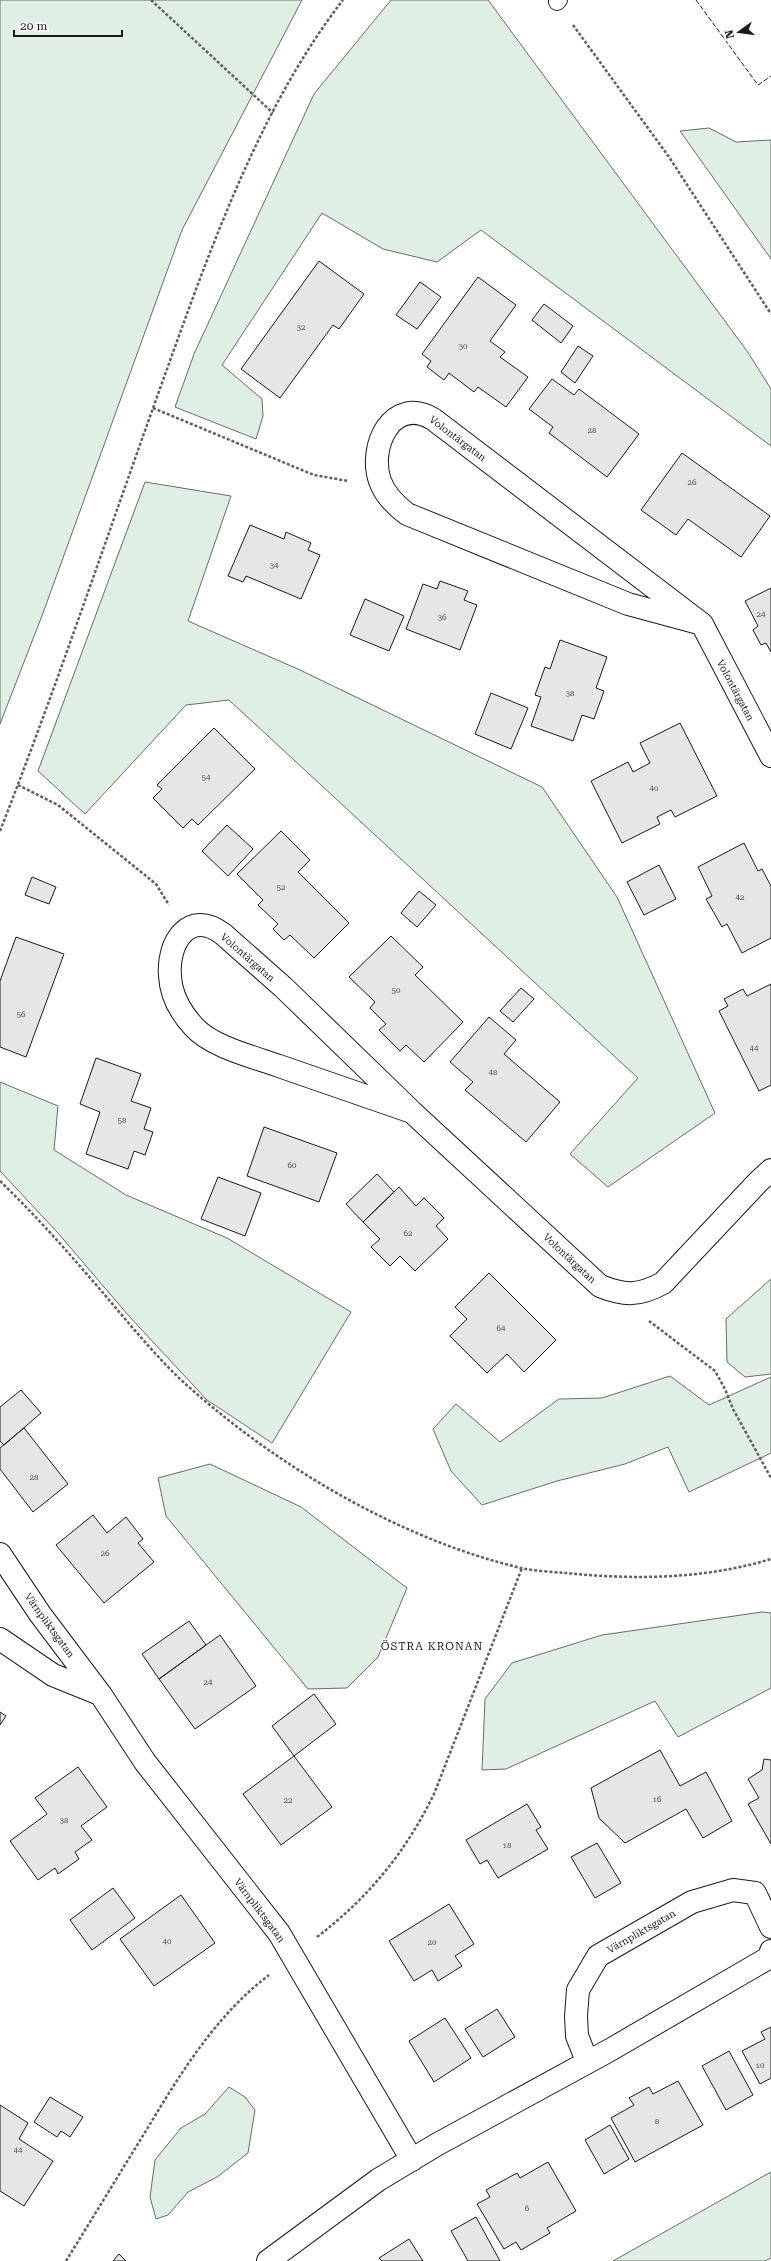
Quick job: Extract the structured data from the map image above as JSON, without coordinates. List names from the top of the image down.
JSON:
{
  "streets": {
    "street": ["Volontärgatan", "Värnpliktsgatan"]
  },
  "districts": ["ÖSTRA KRONAN"],
  "house_numbers": [
    "32",
    "30",
    "28",
    "26",
    "34",
    "24",
    "36",
    "38",
    "54",
    "40",
    "52",
    "42",
    "50",
    "56",
    "44",
    "48",
    "58",
    "60",
    "62",
    "64",
    "28",
    "26",
    "24",
    "16",
    "22",
    "38",
    "18",
    "40",
    "20",
    "10",
    "8",
    "44",
    "6"
  ],
  "scale_bar": "20 m",
  "north": "left"
}
